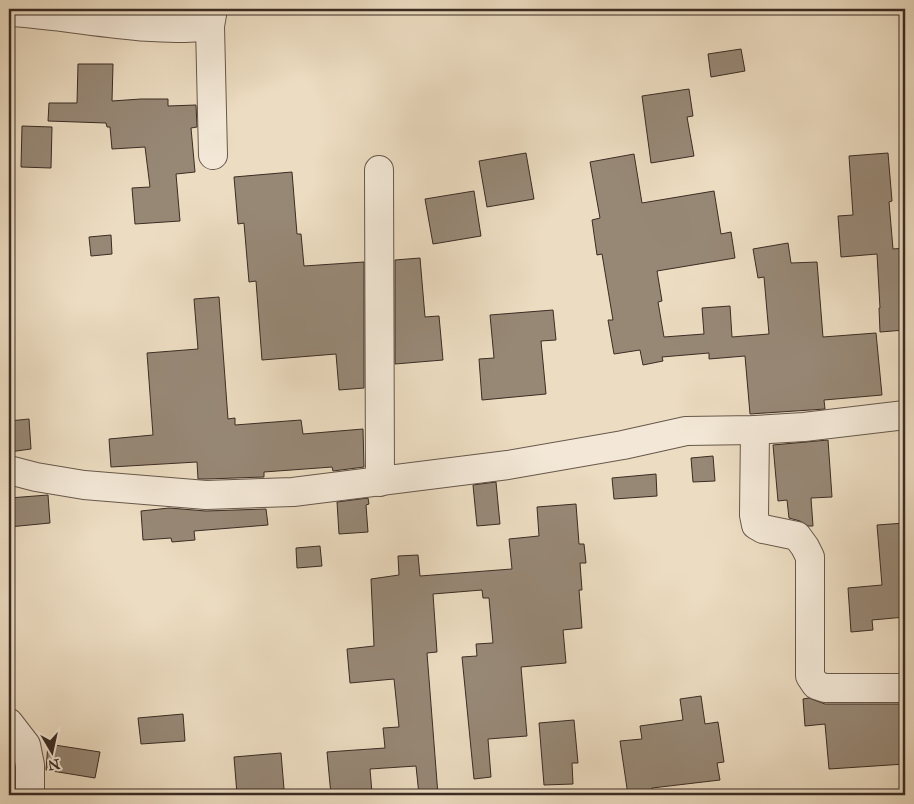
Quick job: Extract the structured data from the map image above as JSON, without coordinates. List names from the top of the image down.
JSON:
{
  "north": "bottom"
}
